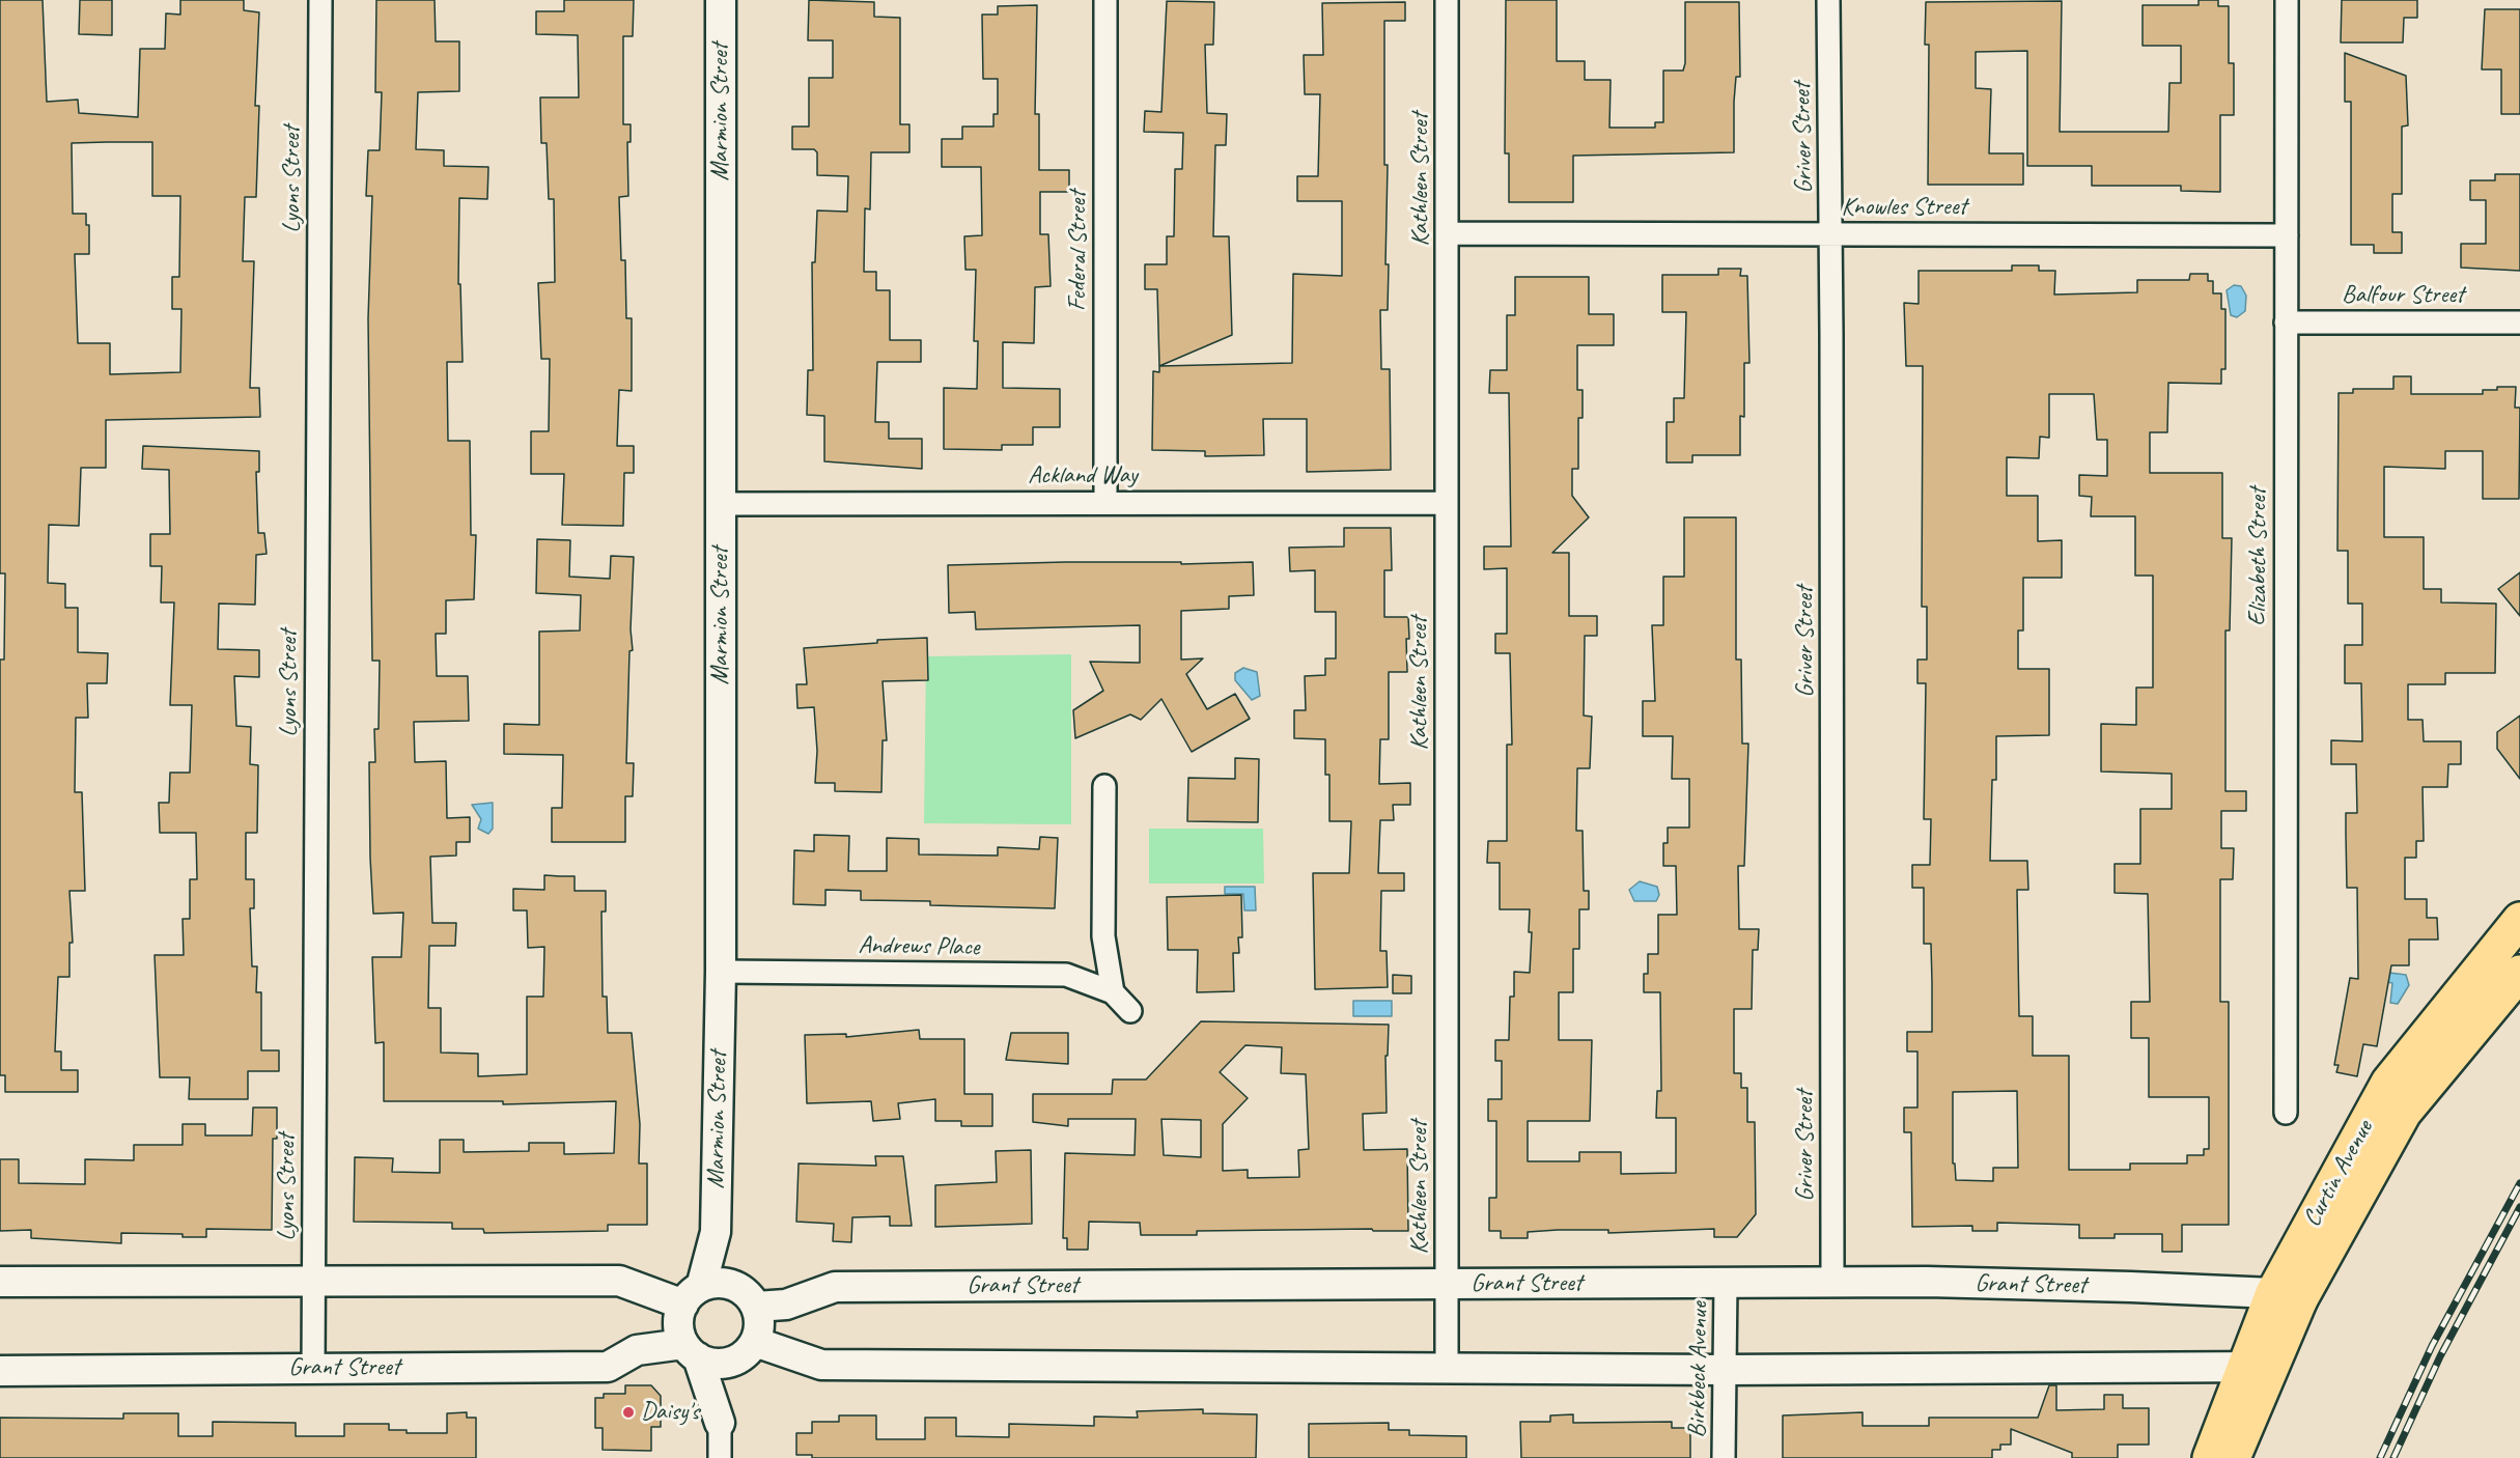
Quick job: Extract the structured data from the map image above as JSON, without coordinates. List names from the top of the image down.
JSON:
{
  "streets": {
    "main road": ["Curtin Avenue"],
    "street": [
      "Marmion Street",
      "Griver Street",
      "Lyons Street",
      "Kathleen Street",
      "Knowles Street",
      "Federal Street",
      "Balfour Street",
      "Ackland Way",
      "Elizabeth Street",
      "Andrews Place",
      "Grant Street",
      "Birkbeck Avenue"
    ]
  },
  "crossings": [
    ["Marmion Street", "Ackland Way"],
    ["Marmion Street", "Andrews Place"],
    ["Marmion Street", "Grant Street"],
    ["Griver Street", "Knowles Street"],
    ["Griver Street", "Grant Street"],
    ["Lyons Street", "Grant Street"],
    ["Kathleen Street", "Knowles Street"],
    ["Kathleen Street", "Ackland Way"],
    ["Kathleen Street", "Grant Street"],
    ["Knowles Street", "Elizabeth Street"],
    ["Federal Street", "Ackland Way"],
    ["Balfour Street", "Elizabeth Street"],
    ["Curtin Avenue", "Grant Street"],
    ["Grant Street", "Birkbeck Avenue"]
  ],
  "places": ["Daisy's"]
}
